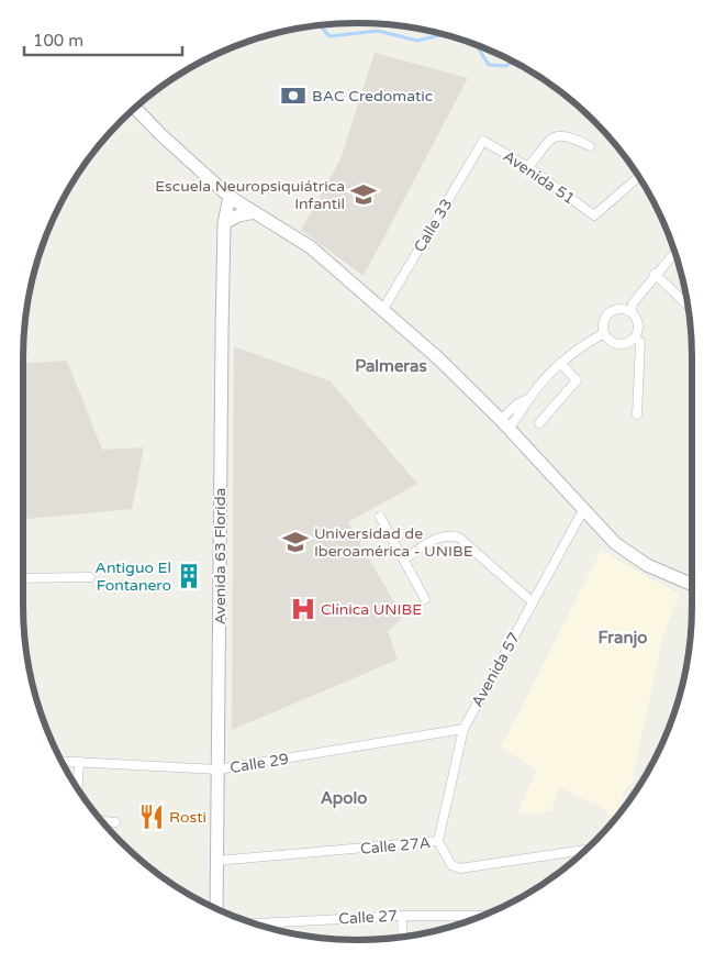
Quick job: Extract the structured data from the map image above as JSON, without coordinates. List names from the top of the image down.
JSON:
{
  "streets": {
    "main road": ["Avenida 63 Florida"],
    "street": [
      "Avenida 51",
      "Calle 33",
      "Avenida 57",
      "Calle 29",
      "Calle 27A",
      "Calle 27"
    ]
  },
  "crossings": [
    ["Avenida 51", "Calle 33"],
    ["Avenida 63 Florida", "Calle 29"],
    ["Avenida 63 Florida", "Calle 27A"],
    ["Avenida 57", "Calle 29"],
    ["Avenida 57", "Calle 27A"]
  ],
  "districts": ["Palmeras", "Franjo", "Apolo"],
  "places": {
    "bank": ["BAC Credomatic"],
    "school or university": ["Escuela Neuropsiquiátrica Infantil", "Universidad de Iberoamérica - UNIBE"],
    "building": ["Antiguo El Fontanero"],
    "hospital": ["Clínica UNIBE"],
    "restaurant": ["Rosti"]
  },
  "scale_bar": "100 m"
}
